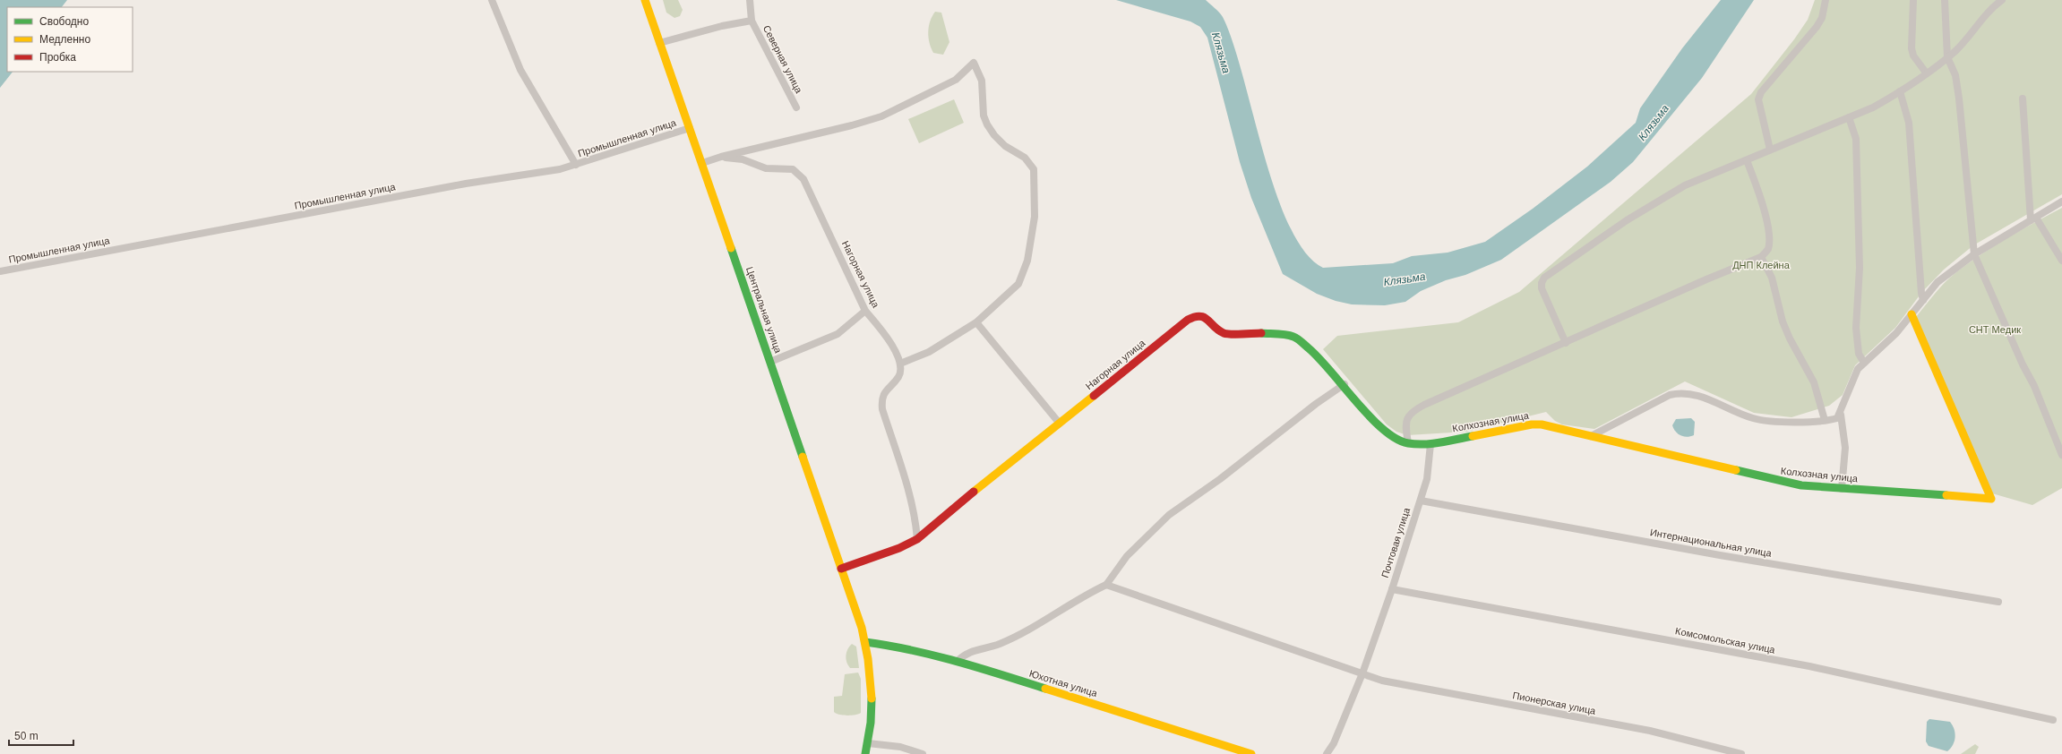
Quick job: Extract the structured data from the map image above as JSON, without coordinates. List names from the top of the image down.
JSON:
{
  "streets": {
    "street": [
      "Северная улица",
      "Промышленная улица",
      "Нагорная улица",
      "Центральная улица",
      "Колхозная улица",
      "Почтовая улица",
      "Интернациональная улица",
      "Комсомольская улица",
      "Юхотная улица",
      "Пионерская улица"
    ]
  },
  "crossings": [
    ["Северная улица", "Центральная улица"],
    ["Промышленная улица", "Центральная улица"],
    ["Нагорная улица", "Центральная улица"],
    ["Центральная улица", "Юхотная улица"],
    ["Колхозная улица", "Почтовая улица"],
    ["Почтовая улица", "Интернациональная улица"],
    ["Почтовая улица", "Комсомольская улица"],
    ["Почтовая улица", "Пионерская улица"]
  ],
  "water": ["Клязьма"],
  "parks": ["ДНП Клейна", "СНТ Медик"],
  "legend": ["Свободно", "Медленно", "Пробка"],
  "scale_bar": "50 m"
}
